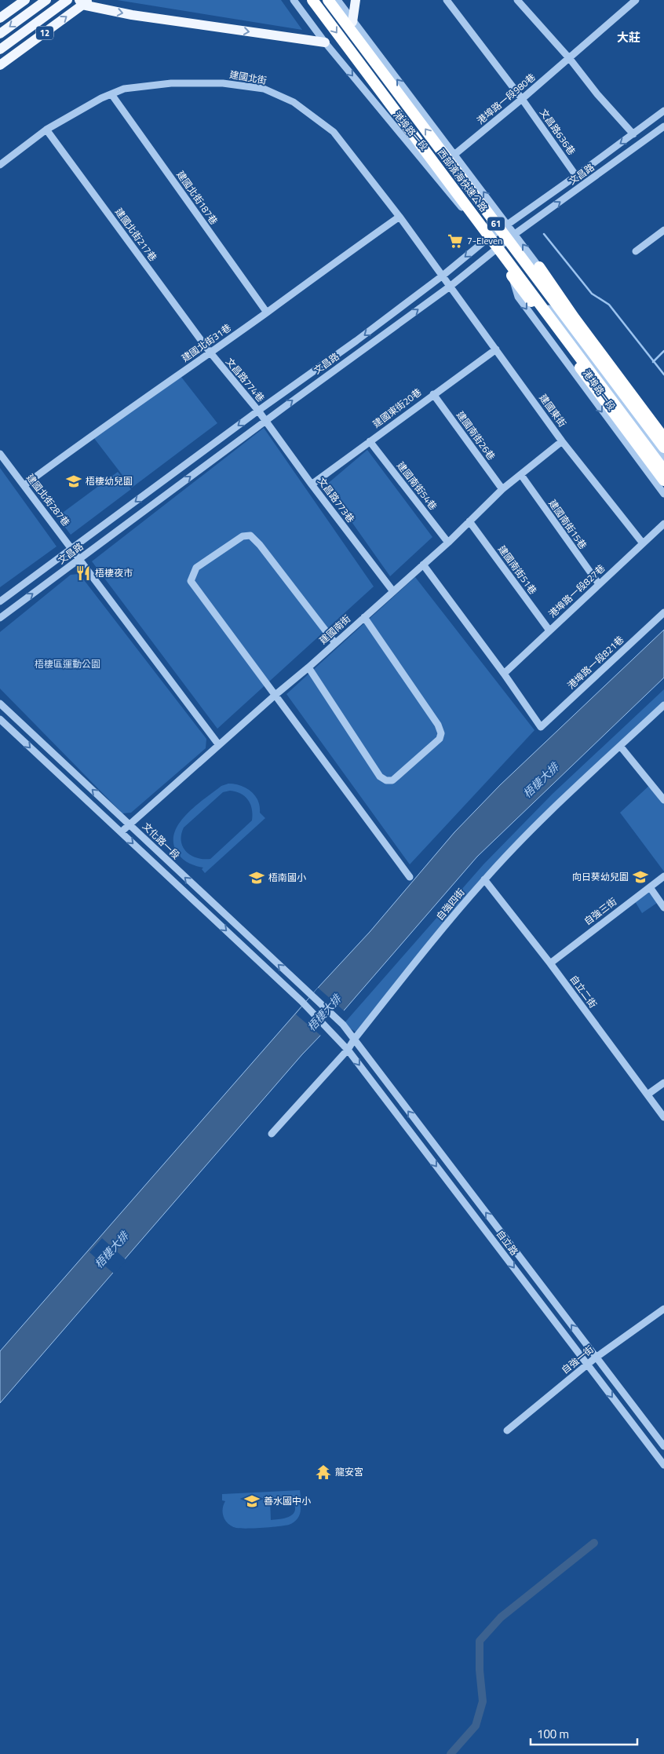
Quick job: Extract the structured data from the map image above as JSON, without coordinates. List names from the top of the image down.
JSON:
{
  "streets": {
    "highway": ["西部濱海快速公路", "61"],
    "main road": ["12"],
    "street": [
      "建國北街",
      "港埠路一段980巷",
      "港埠路一段",
      "文昌路636巷",
      "文昌路",
      "建國北街187巷",
      "建國北街217巷",
      "建國北街31巷",
      "文昌路774巷",
      "建國東街20巷",
      "建國東街",
      "建國南街26巷",
      "建國南街54巷",
      "建國北街287巷",
      "文昌路773巷",
      "建國南街15巷",
      "建國南街51巷",
      "港埠路一段827巷",
      "建國南街",
      "港埠路一段821巷",
      "文化路一段",
      "自強四街",
      "自強三街",
      "自立二街",
      "自立路",
      "自強一街"
    ]
  },
  "crossings": [
    ["建國北街", "文昌路"],
    ["建國北街", "建國北街187巷"],
    ["建國北街", "建國北街217巷"],
    ["建國北街", "建國北街31巷"],
    ["建國北街", "建國東街"],
    ["港埠路一段980巷", "港埠路一段"],
    ["港埠路一段980巷", "文昌路636巷"],
    ["港埠路一段", "文昌路"],
    ["文昌路636巷", "文昌路"],
    ["文昌路", "文昌路774巷"],
    ["文昌路", "建國東街"],
    ["文昌路", "建國北街287巷"],
    ["文昌路", "文昌路773巷"],
    ["建國北街187巷", "建國北街31巷"],
    ["建國北街217巷", "建國北街31巷"],
    ["建國北街217巷", "文昌路774巷"],
    ["建國北街31巷", "文昌路774巷"],
    ["建國北街31巷", "建國北街287巷"],
    ["文昌路774巷", "文昌路773巷"],
    ["建國東街20巷", "建國東街"],
    ["建國東街20巷", "建國南街26巷"],
    ["建國東街20巷", "建國南街54巷"],
    ["建國東街20巷", "文昌路773巷"],
    ["建國東街", "港埠路一段827巷"],
    ["建國東街", "建國南街"],
    ["建國南街26巷", "建國南街"],
    ["建國南街54巷", "建國南街"],
    ["建國北街287巷", "建國南街"],
    ["文昌路773巷", "建國南街"],
    ["建國南街15巷", "港埠路一段827巷"],
    ["建國南街15巷", "建國南街"],
    ["建國南街51巷", "港埠路一段827巷"],
    ["建國南街51巷", "建國南街"],
    ["港埠路一段827巷", "港埠路一段821巷"],
    ["建國南街", "文化路一段"],
    ["建國南街", "自立路"],
    ["文化路一段", "自立路"],
    ["自強四街", "自立二街"],
    ["自強四街", "自立路"],
    ["自強三街", "自立二街"],
    ["自立路", "自強一街"]
  ],
  "districts": ["大莊"],
  "water": ["梧棲大排"],
  "parks": ["梧棲區運動公園"],
  "places": {
    "supermarket": ["7-Eleven"],
    "school or university": [
      "梧棲幼兒園",
      "向日葵幼兒園",
      "梧南國小",
      "善水國中小"
    ],
    "restaurant": ["梧棲夜市"],
    "temple": ["龍安宮"]
  },
  "scale_bar": "100 m"
}
